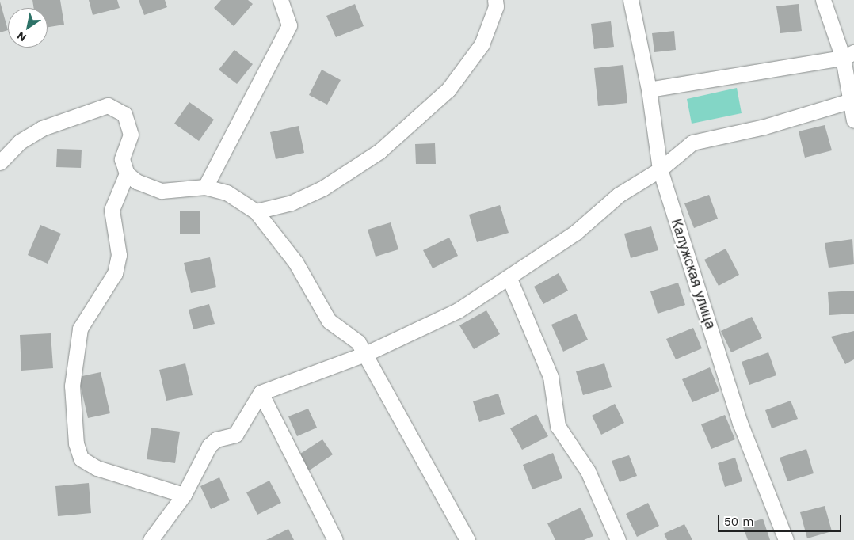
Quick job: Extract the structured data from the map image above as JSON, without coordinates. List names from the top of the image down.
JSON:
{
  "streets": {
    "street": ["Калужская улица"]
  },
  "scale_bar": "50 m",
  "north": "bottom left"
}
